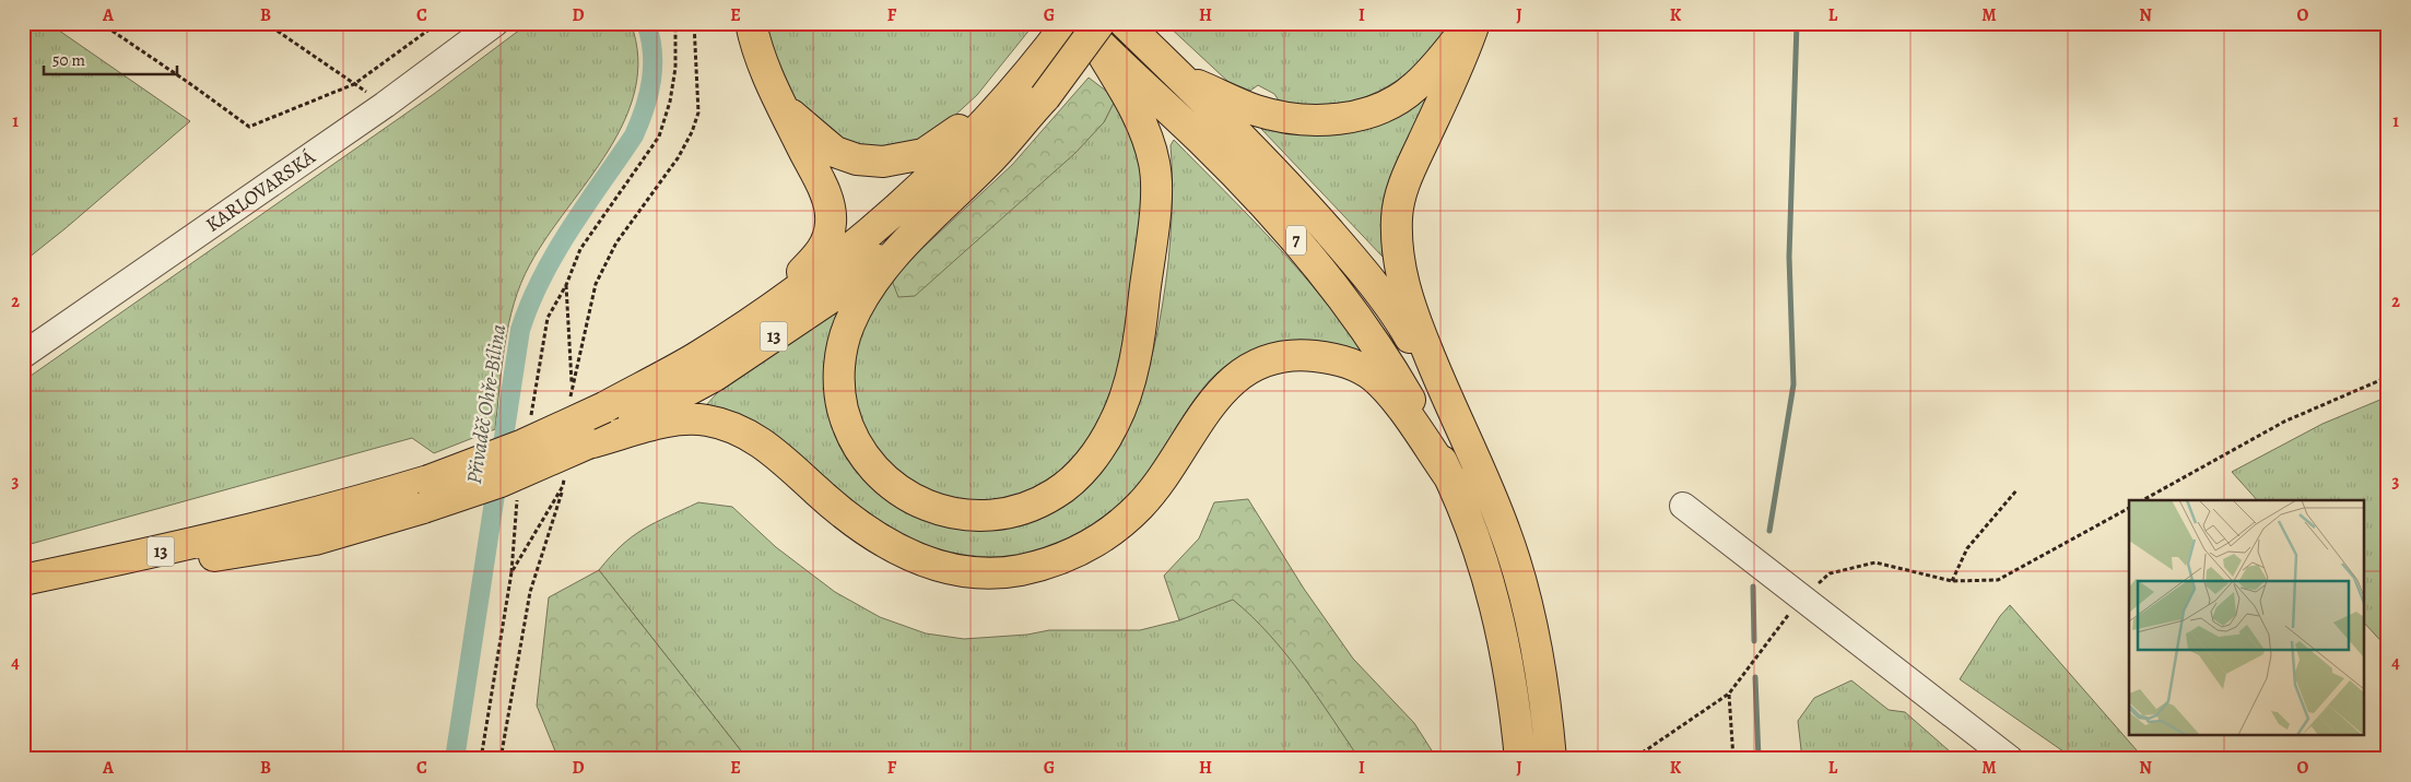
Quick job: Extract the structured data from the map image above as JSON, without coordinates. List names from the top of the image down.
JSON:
{
  "streets": {
    "highway": ["7", "13"],
    "street": ["KARLOVARSKÁ"]
  },
  "crossings": [
    ["7", "13"]
  ],
  "water": ["Přivaděč Ohře-Bílina"],
  "scale_bar": "50 m",
  "grid": {
    "columns": [
      "A",
      "B",
      "C",
      "D",
      "E",
      "F",
      "G",
      "H",
      "I",
      "J",
      "K",
      "L",
      "M",
      "N",
      "O"
    ],
    "rows": [
      "1",
      "2",
      "3",
      "4"
    ]
  }
}
